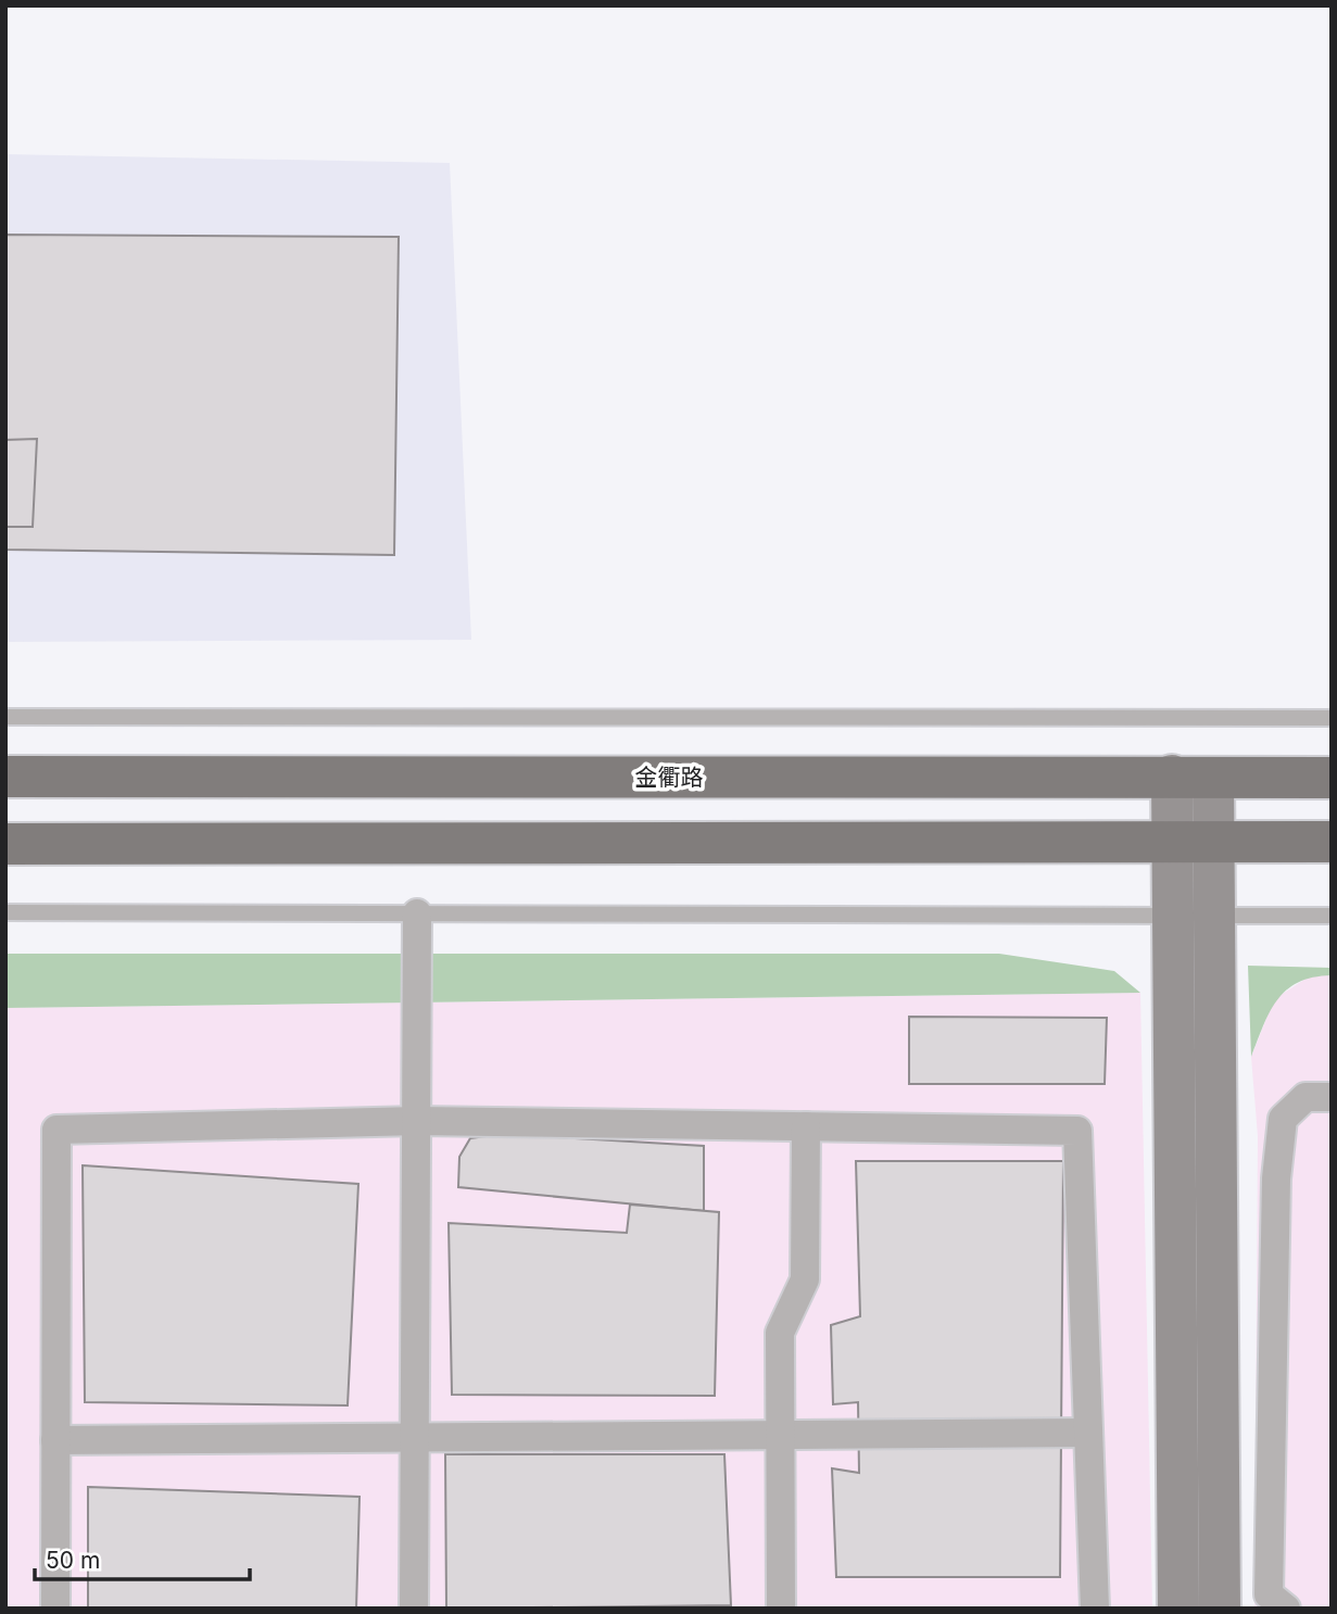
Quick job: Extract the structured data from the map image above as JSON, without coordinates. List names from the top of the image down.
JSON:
{
  "streets": {
    "main road": ["金衢路"]
  },
  "scale_bar": "50 m"
}
